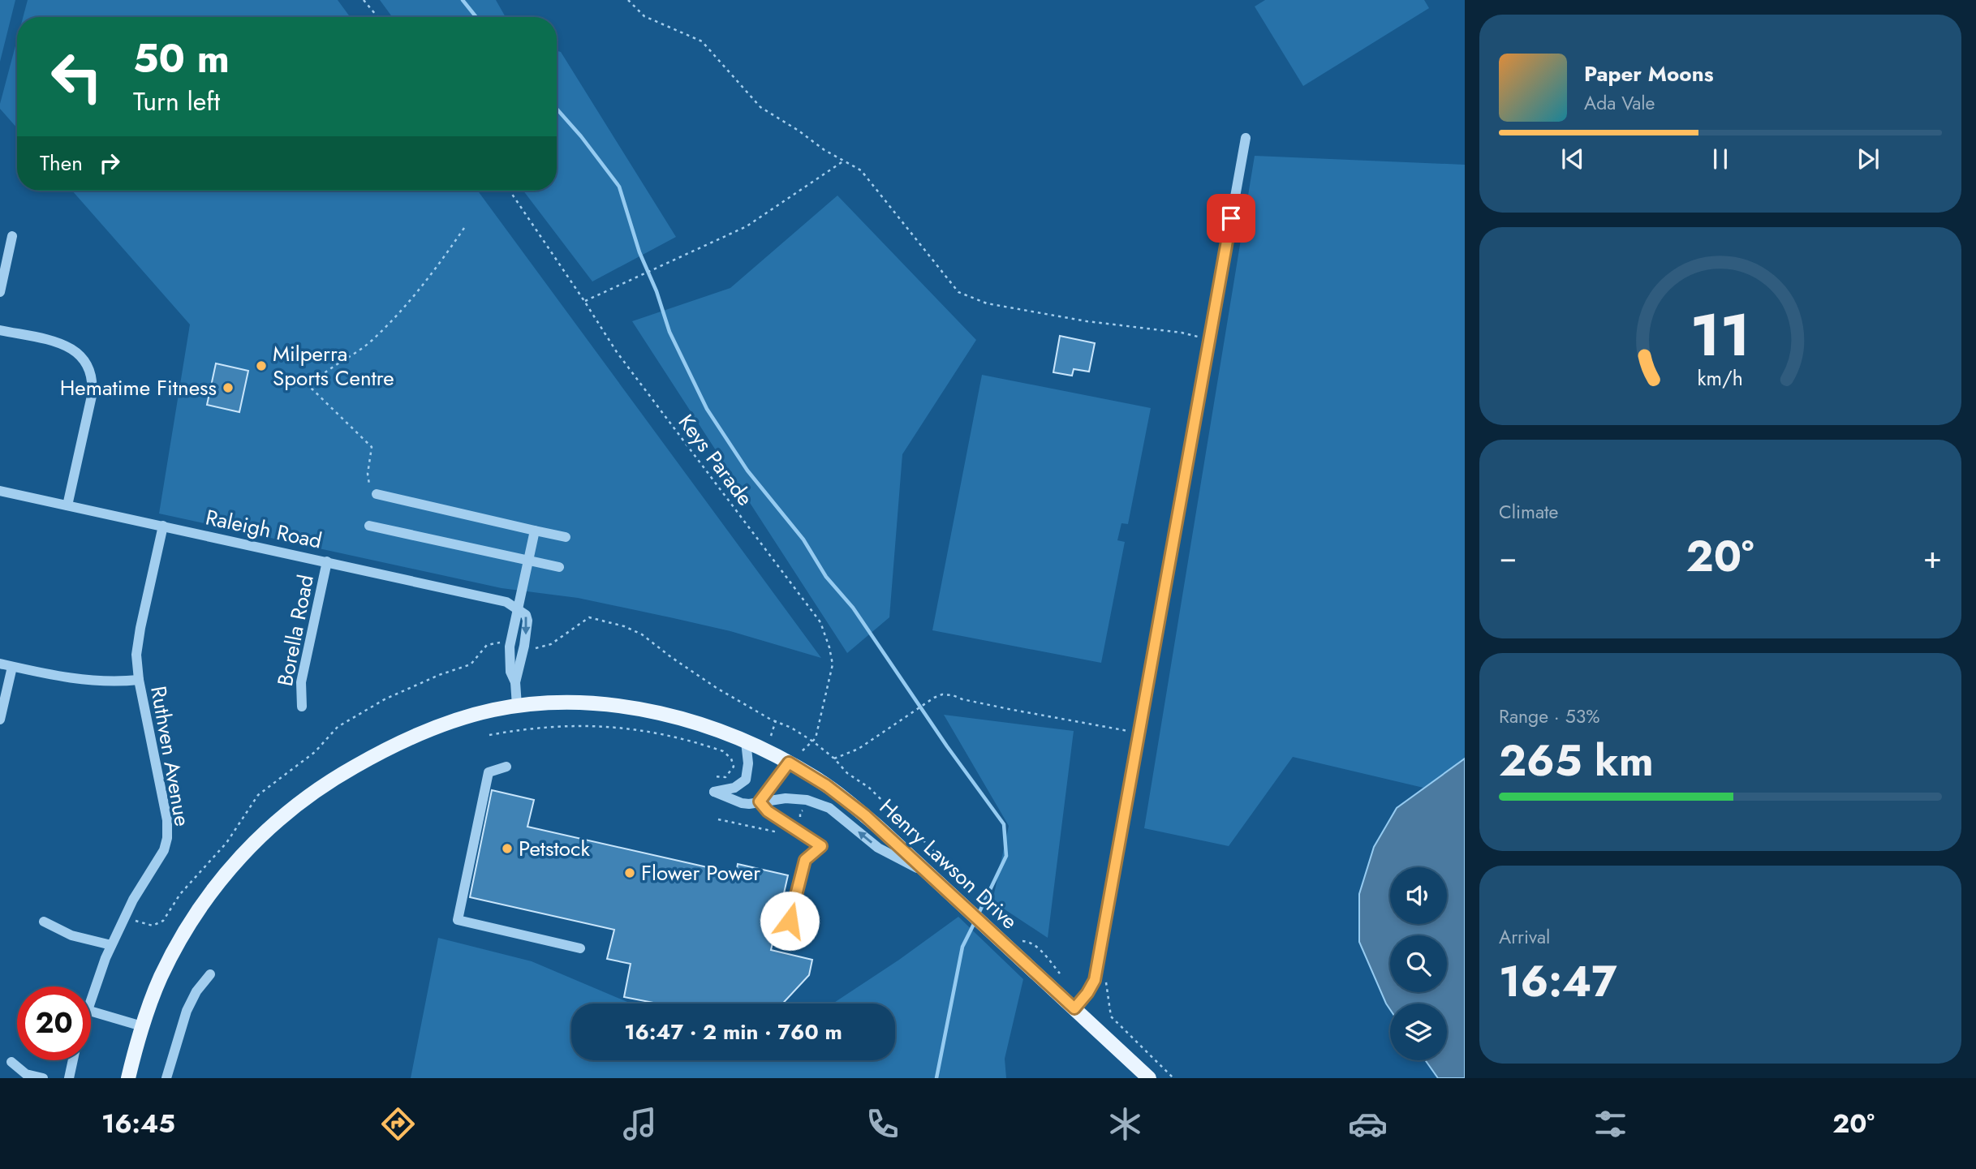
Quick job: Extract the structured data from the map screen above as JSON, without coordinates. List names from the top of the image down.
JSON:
{
  "streets": {
    "main road": ["Henry Lawson Drive"],
    "street": ["Raleigh Road", "Borella Road", "Ruthven Avenue"],
    "path": ["Keys Parade"]
  },
  "crossings": [
    ["Raleigh Road", "Borella Road"],
    ["Raleigh Road", "Ruthven Avenue"]
  ],
  "places": [
    "Milperra Sports Centre",
    "Hematime Fitness",
    "Petstock",
    "Flower Power"
  ],
  "page": {
    "turn": ["50 m", "Turn left"],
    "song": ["Paper Moons", "Ada Vale"],
    "then": "Then",
    "tile": [
      "Climate",
      ["Range · 53%", "265 km"],
      ["Arrival", "16:47"]
    ],
    "heat": ["−", "20°", "+"],
    "limit": "20",
    "trip": "16:47 · 2 min · 760 m",
    "tabs": ["16:45", "20°"],
    "gauge": ["11", "km/h"]
  }
}
